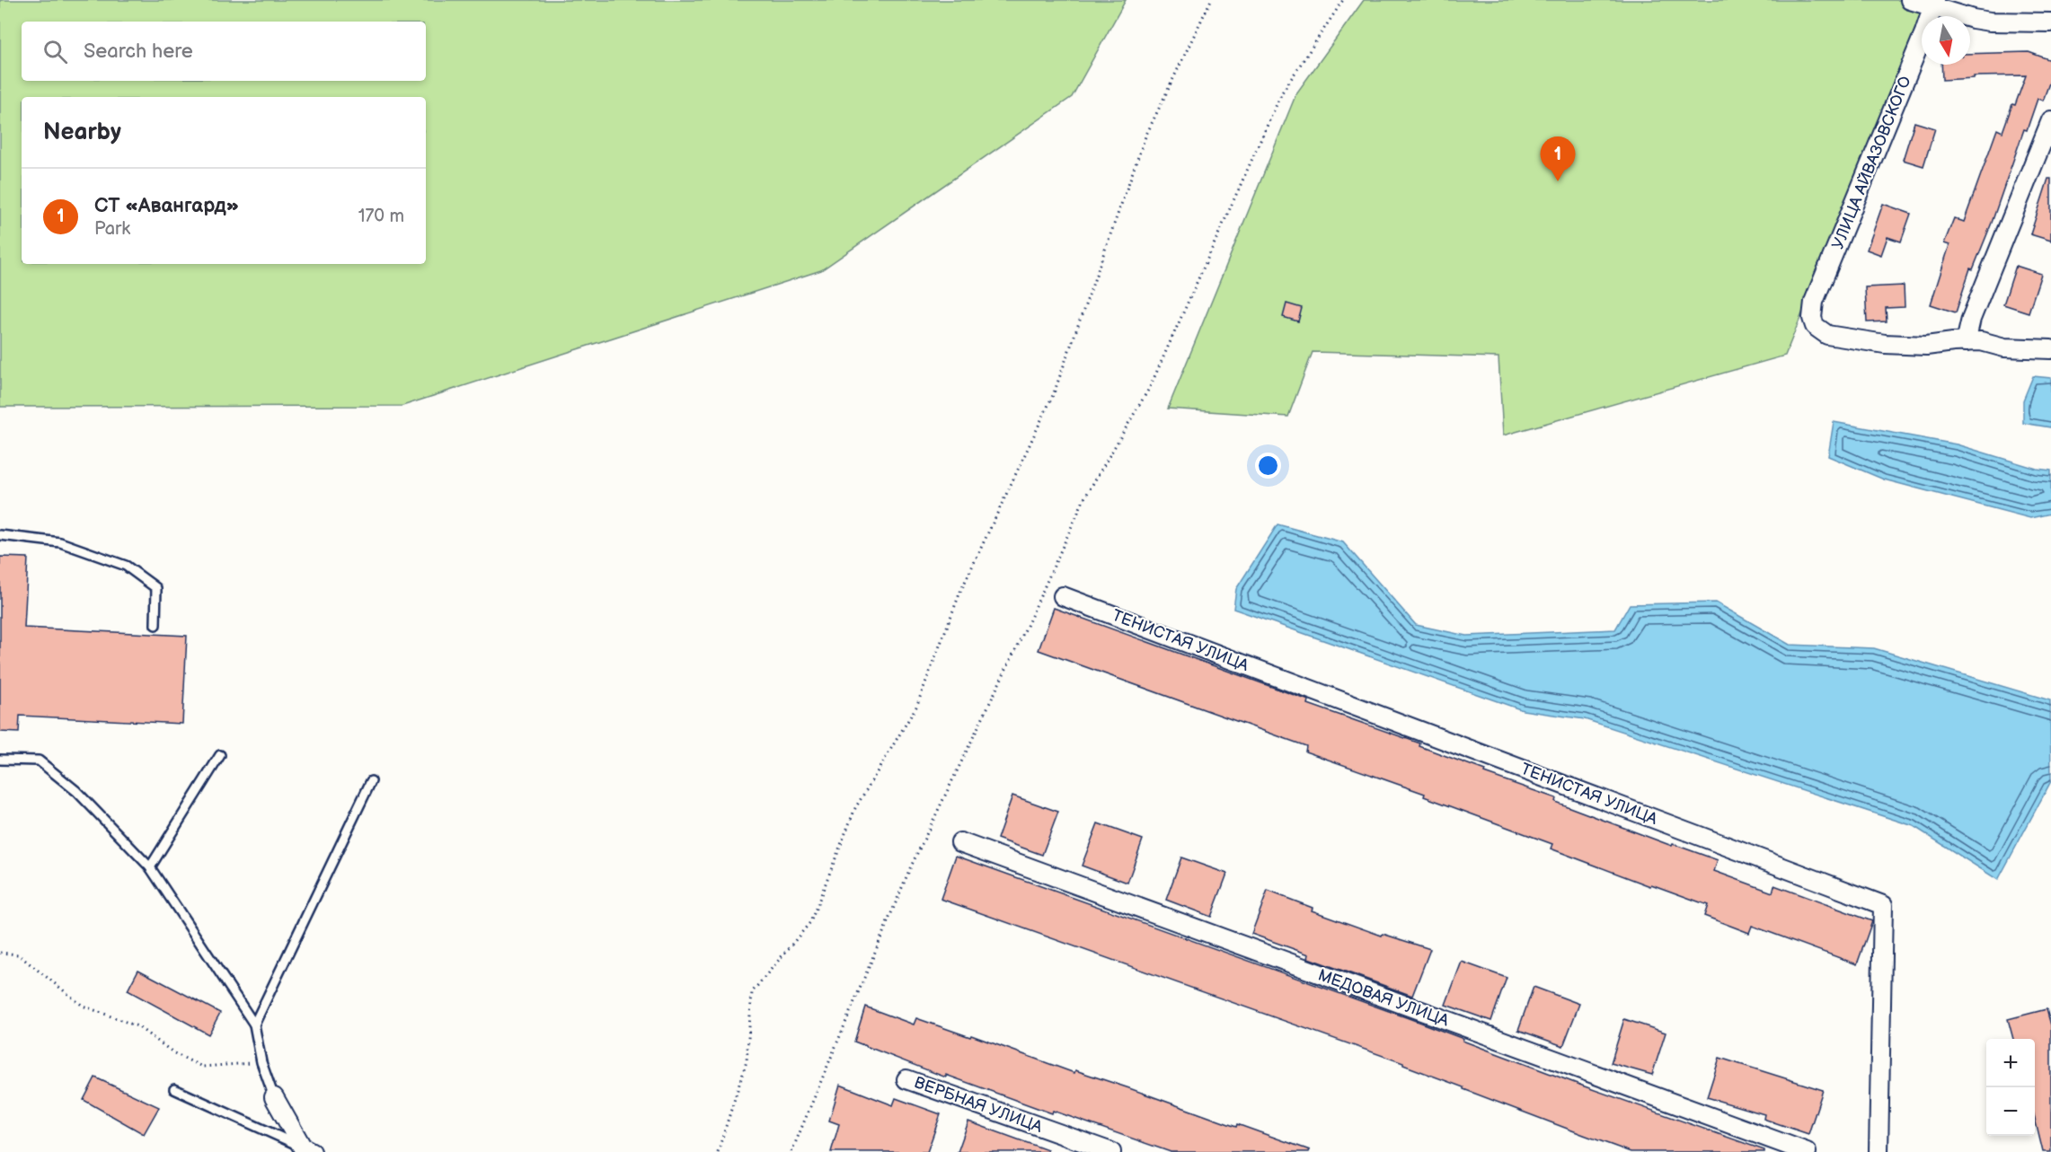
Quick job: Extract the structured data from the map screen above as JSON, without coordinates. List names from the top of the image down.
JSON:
{
  "streets": {
    "street": [
      "УЛИЦА АЙВАЗОВСКОГО",
      "ТЕНИСТАЯ УЛИЦА",
      "МЕДОВАЯ УЛИЦА",
      "ВЕРБНАЯ УЛИЦА"
    ]
  },
  "north": "bottom",
  "page": {
    "search": "Search here",
    "heading": "Nearby",
    "pins": "1",
    "list": [
      {
        "mark": "1",
        "name": "СТ «Авангард»",
        "note": "Park",
        "value": "170 m"
      }
    ],
    "map_buttons": ["+", "−"]
  }
}
